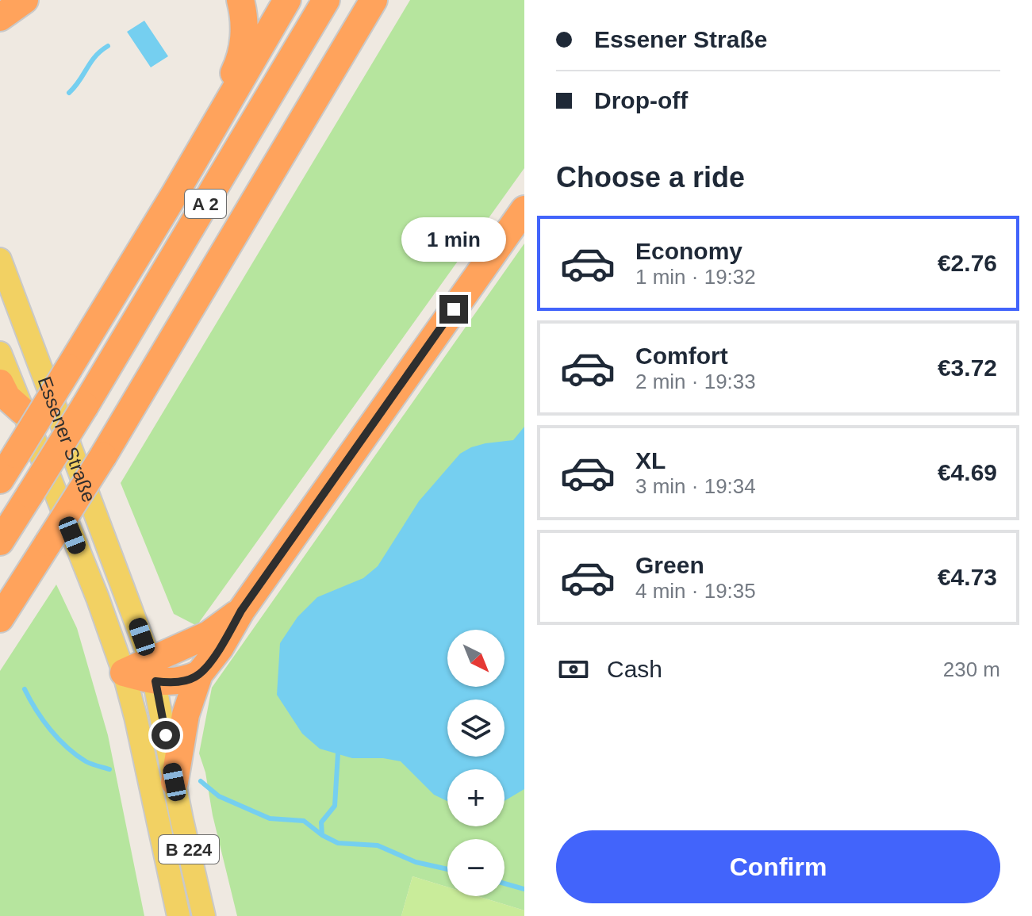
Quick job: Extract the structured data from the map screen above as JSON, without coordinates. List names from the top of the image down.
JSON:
{
  "streets": {
    "highway": ["A 2"],
    "main road": ["Essener Straße", "B 224"]
  },
  "north": "bottom right",
  "page": {
    "banner": ["Essener Straße", "Drop-off"],
    "heading": "Choose a ride",
    "list": [
      {
        "name": "Economy",
        "note": "1 min · 19:32",
        "value": "€2.76"
      },
      {
        "name": "Comfort",
        "note": "2 min · 19:33",
        "value": "€3.72"
      },
      {
        "name": "XL",
        "note": "3 min · 19:34",
        "value": "€4.69"
      },
      {
        "name": "Green",
        "note": "4 min · 19:35",
        "value": "€4.73"
      }
    ],
    "bubble": "1 min",
    "map_buttons": ["+", "−"],
    "pay": ["Cash", "230 m"],
    "buttons": "Confirm"
  }
}
